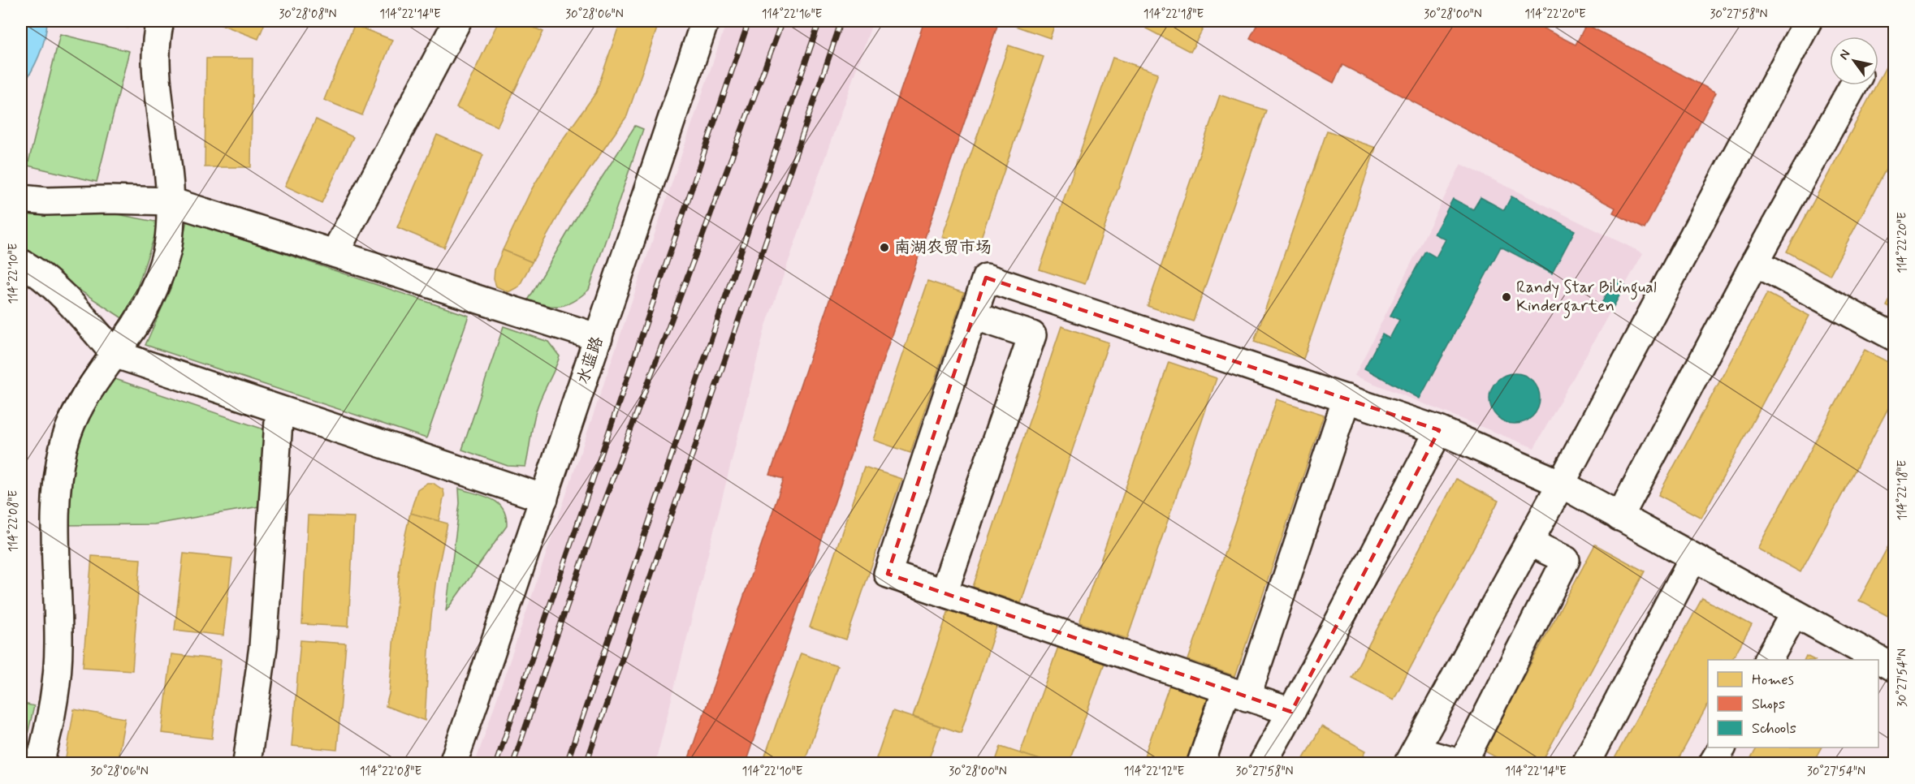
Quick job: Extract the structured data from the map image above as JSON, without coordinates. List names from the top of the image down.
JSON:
{
  "streets": {
    "street": ["水蓝路"]
  },
  "places": ["南湖农贸市场", "Randy Star Bilingual Kindergarten"],
  "legend": ["Homes", "Shops", "Schools"],
  "north": "top left",
  "coordinates": [
    "30°28'08\"N",
    "114°22'14\"E",
    "30°28'06\"N",
    "114°22'16\"E",
    "114°22'18\"E",
    "30°28'00\"N",
    "114°22'20\"E",
    "30°27'58\"N",
    "114°22'10\"E",
    "114°22'08\"E",
    "30°27'54\"N",
    "114°22'12\"E"
  ]
}
